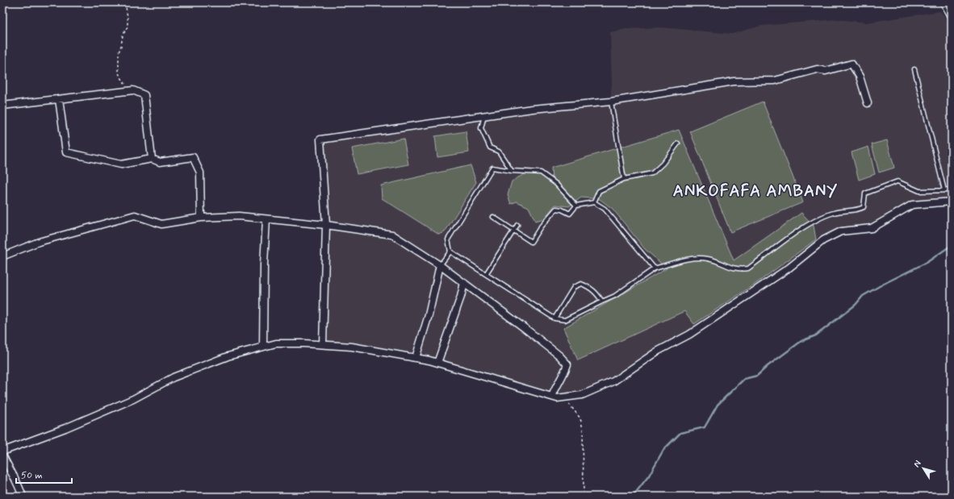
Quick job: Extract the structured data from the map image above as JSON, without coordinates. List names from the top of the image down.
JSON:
{
  "districts": ["ANKOFAFA AMBANY"],
  "scale_bar": "50 m",
  "north": "top left"
}
